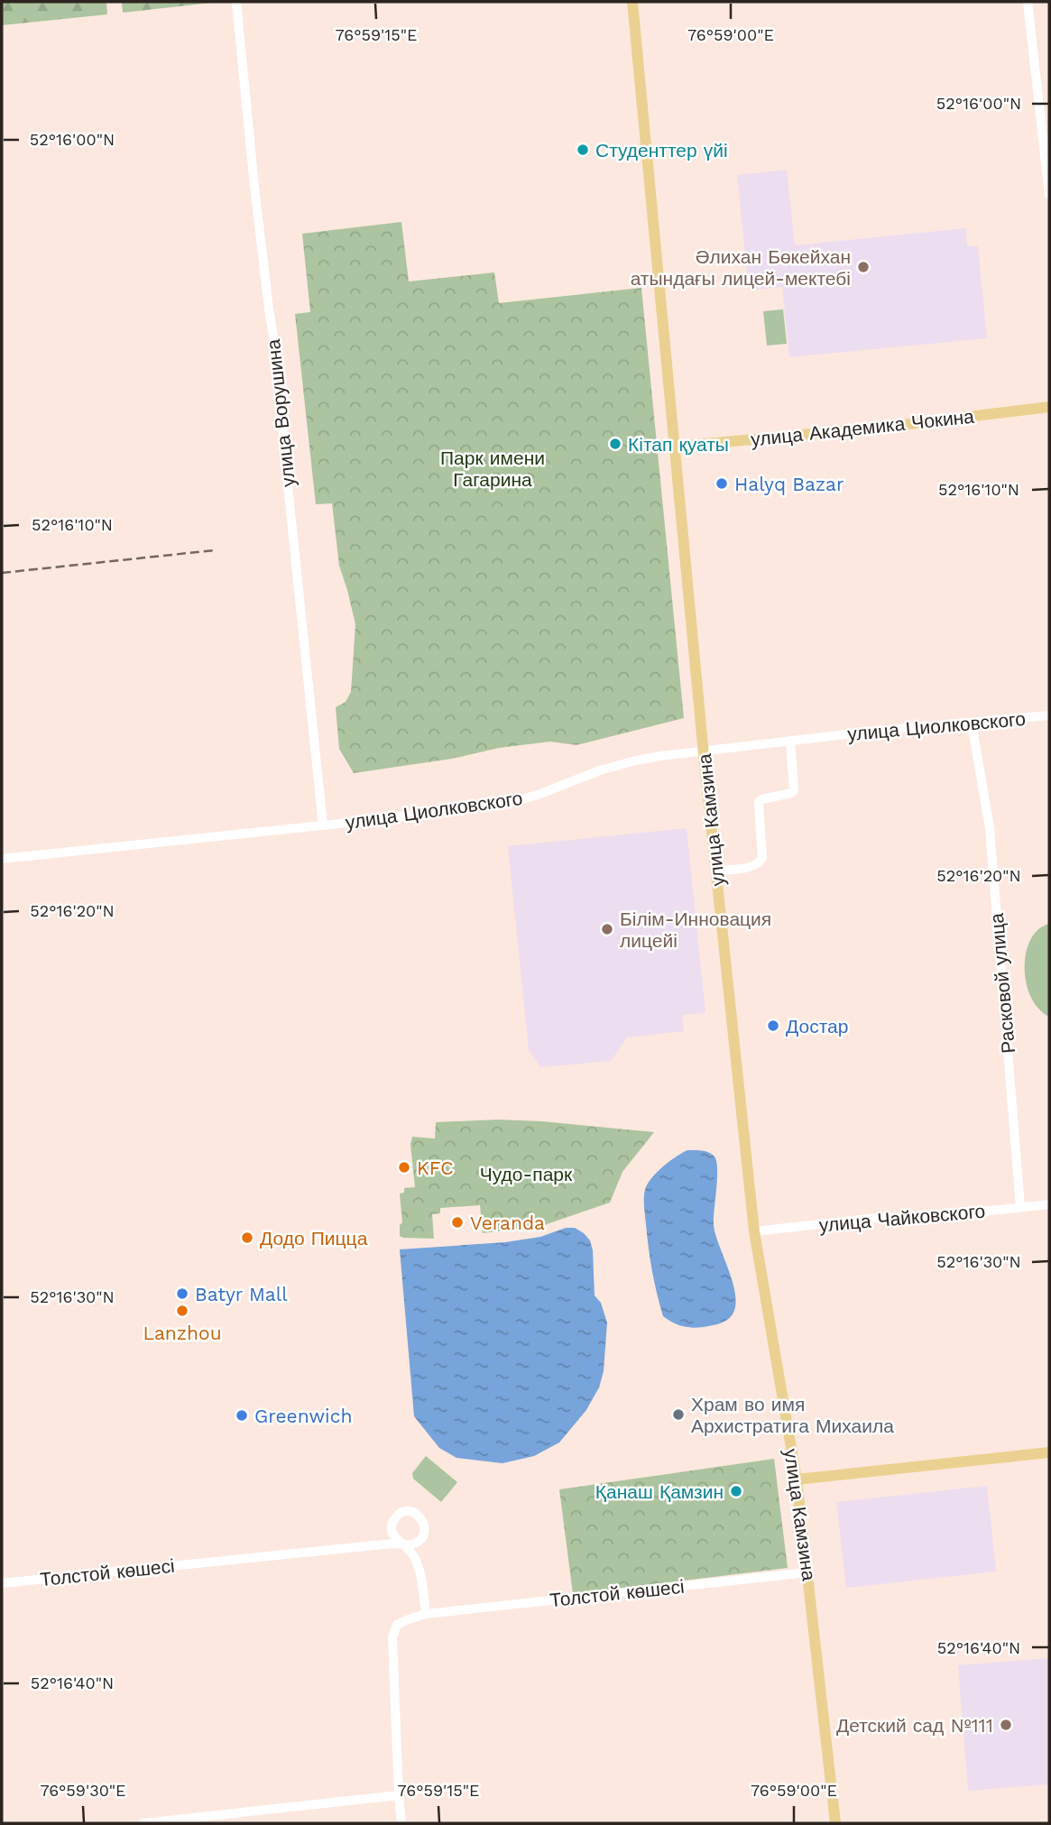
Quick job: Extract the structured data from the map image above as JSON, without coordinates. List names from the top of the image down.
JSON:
{
  "streets": {
    "main road": ["улица Академика Чокина", "улица Камзина"],
    "street": [
      "улица Ворушина",
      "улица Циолковского",
      "Расковой улица",
      "улица Чайковского",
      "Толстой көшесі"
    ]
  },
  "crossings": [
    ["улица Ворушина", "улица Циолковского"],
    ["улица Академика Чокина", "улица Камзина"],
    ["улица Циолковского", "улица Камзина"],
    ["улица Циолковского", "Расковой улица"],
    ["улица Камзина", "улица Чайковского"],
    ["улица Камзина", "Толстой көшесі"],
    ["Расковой улица", "улица Чайковского"]
  ],
  "parks": ["Парк имени Гагарина", "Чудо-парк"],
  "places": [
    "Студенттер үйі",
    "Әлихан Бөкейхан атындағы лицей-мектебі",
    "Кітап қуаты",
    "Halyq Bazar",
    "Білім-Инновация лицейі",
    "Достар",
    "KFC",
    "Veranda",
    "Додо Пицца",
    "Batyr Mall",
    "Lanzhou",
    "Храм во имя Архистратига Михаила",
    "Greenwich",
    "Қанаш Қамзин",
    "Детский сад №111"
  ],
  "coordinates": [
    "76°59'15\"E",
    "76°59'00\"E",
    "52°16'00\"N",
    "52°16'10\"N",
    "52°16'20\"N",
    "52°16'30\"N",
    "52°16'40\"N",
    "76°59'30\"E"
  ]
}
